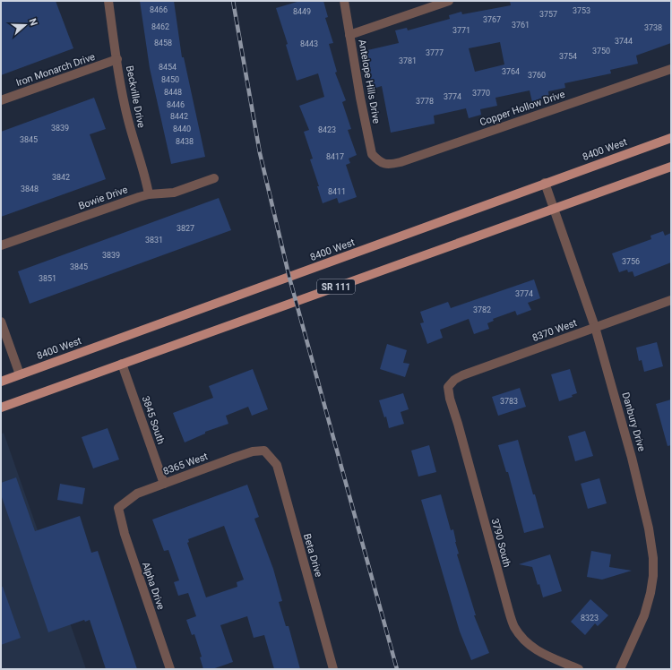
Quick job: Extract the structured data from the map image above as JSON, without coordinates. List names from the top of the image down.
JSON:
{
  "streets": {
    "main road": ["8400 West", "SR 111"],
    "street": [
      "Iron Monarch Drive",
      "Antelope Hills Drive",
      "Beckville Drive",
      "Copper Hollow Drive",
      "Bowie Drive",
      "8370 West",
      "3845 South",
      "Danbury Drive",
      "8365 West",
      "3790 South",
      "Beta Drive",
      "Alpha Drive"
    ]
  },
  "crossings": [
    ["Iron Monarch Drive", "Beckville Drive"],
    ["Antelope Hills Drive", "Copper Hollow Drive"],
    ["Beckville Drive", "Bowie Drive"],
    ["8400 West", "Danbury Drive"],
    ["SR 111", "3845 South"],
    ["SR 111", "Danbury Drive"],
    ["8370 West", "Danbury Drive"],
    ["8370 West", "3790 South"],
    ["3845 South", "8365 West"],
    ["8365 West", "Beta Drive"],
    ["8365 West", "Alpha Drive"]
  ],
  "house_numbers": [
    "8466",
    "3753",
    "8449",
    "3757",
    "3767",
    "3761",
    "8462",
    "3738",
    "3771",
    "3744",
    "8458",
    "8443",
    "3750",
    "3777",
    "3754",
    "3781",
    "8454",
    "3764",
    "3760",
    "8450",
    "8448",
    "3770",
    "3774",
    "3778",
    "8446",
    "8442",
    "3839",
    "8440",
    "8423",
    "3845",
    "8438",
    "8417",
    "3842",
    "3848",
    "8411",
    "3827",
    "3831",
    "3839",
    "3756",
    "3845",
    "3851",
    "3774",
    "3782",
    "3783",
    "8323"
  ],
  "north": "right"
}
